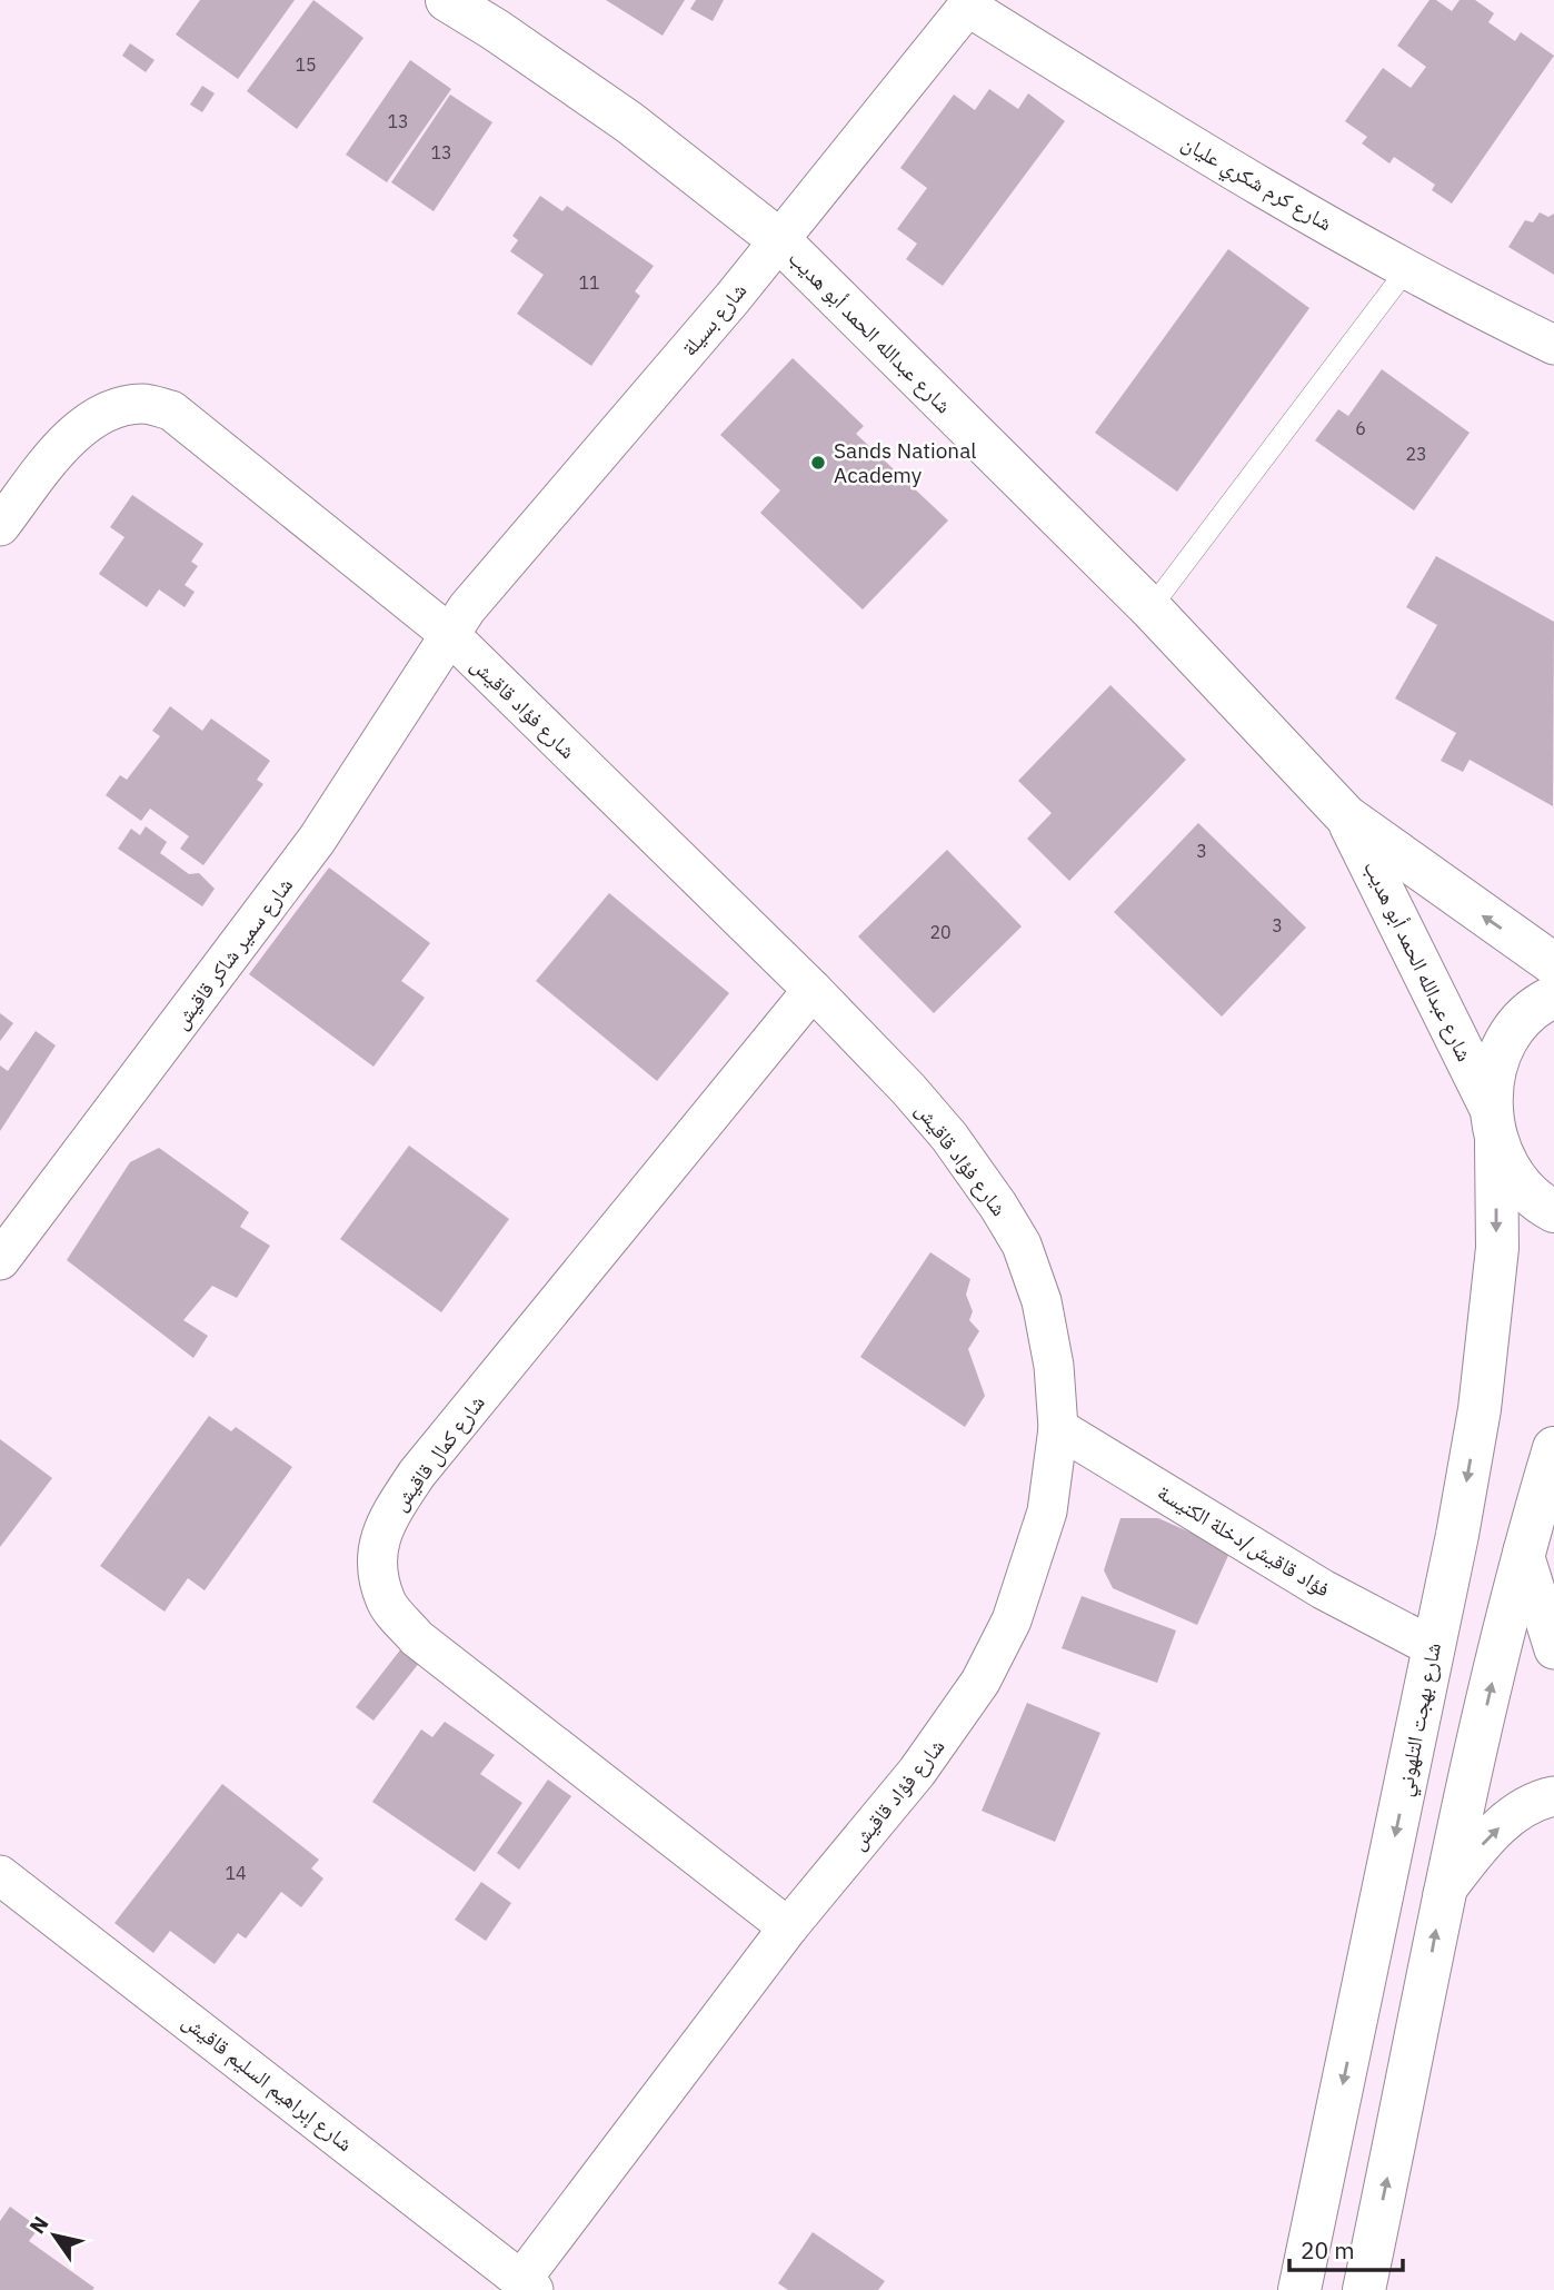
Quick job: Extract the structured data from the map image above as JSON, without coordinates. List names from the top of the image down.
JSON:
{
  "streets": {
    "street": [
      "شارع كرم شكري عليان",
      "شارع بسيلة",
      "شارع عبدالله الحمد أبو هديب",
      "شارع فؤاد قاقيش",
      "شارع سمير شاكر قاقيش",
      "شارع كمال قاقيش",
      "فؤاد قاقيش/دخلة الكنيسة",
      "شارع بهجت التلهوني",
      "شارع إبراهيم السليم قاقيش"
    ]
  },
  "crossings": [
    ["شارع كرم شكري عليان", "شارع بسيلة"],
    ["شارع بسيلة", "شارع عبدالله الحمد أبو هديب"],
    ["شارع بسيلة", "شارع فؤاد قاقيش"],
    ["شارع بسيلة", "شارع سمير شاكر قاقيش"],
    ["شارع عبدالله الحمد أبو هديب", "شارع بهجت التلهوني"],
    ["شارع فؤاد قاقيش", "شارع سمير شاكر قاقيش"],
    ["شارع فؤاد قاقيش", "شارع كمال قاقيش"],
    ["شارع فؤاد قاقيش", "فؤاد قاقيش/دخلة الكنيسة"],
    ["شارع فؤاد قاقيش", "شارع إبراهيم السليم قاقيش"],
    ["فؤاد قاقيش/دخلة الكنيسة", "شارع بهجت التلهوني"]
  ],
  "places": ["Sands National Academy"],
  "house_numbers": [
    "15",
    "13",
    "13",
    "11",
    "6",
    "23",
    "3",
    "3",
    "20",
    "14"
  ],
  "scale_bar": "20 m",
  "north": "top left"
}
